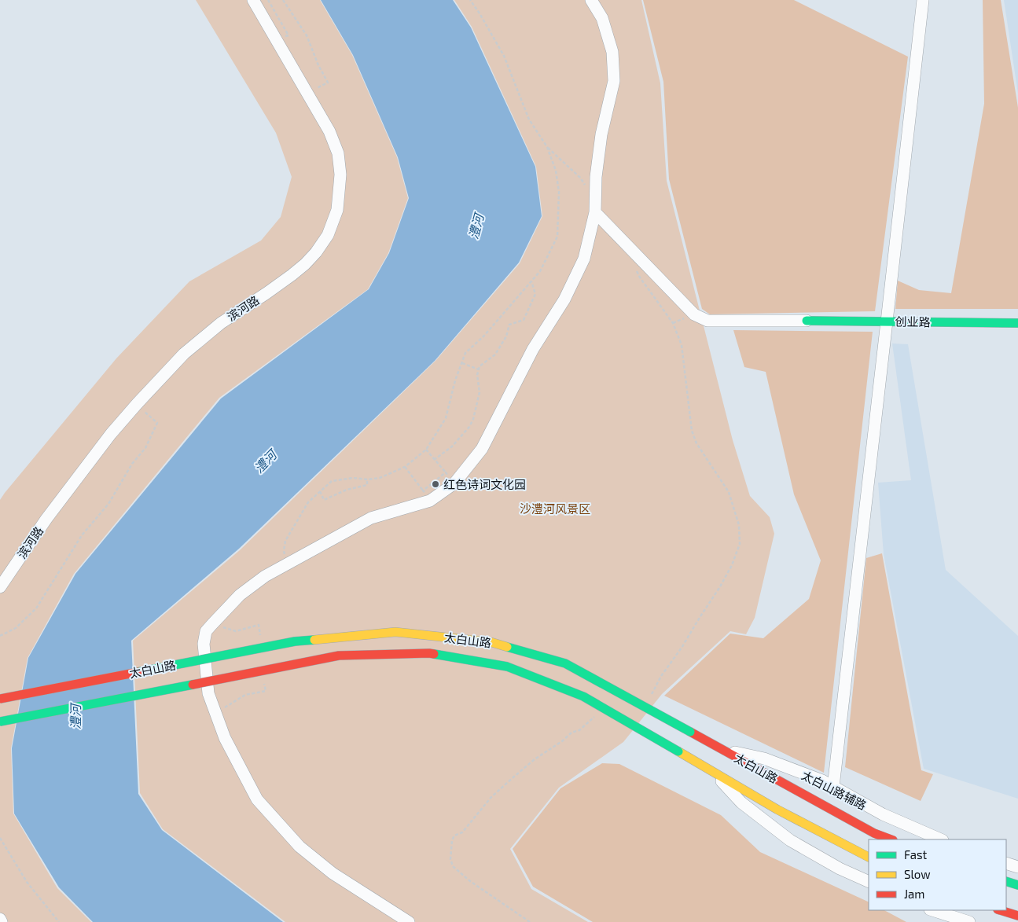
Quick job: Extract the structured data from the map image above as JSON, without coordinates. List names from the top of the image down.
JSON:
{
  "streets": {
    "main road": ["创业路", "太白山路"],
    "street": ["滨河路", "太白山路辅路"]
  },
  "crossings": [
    ["太白山路", "太白山路辅路"]
  ],
  "water": ["澧河"],
  "parks": ["沙澧河风景区"],
  "places": ["红色诗词文化园"],
  "legend": ["Fast", "Slow", "Jam"]
}
